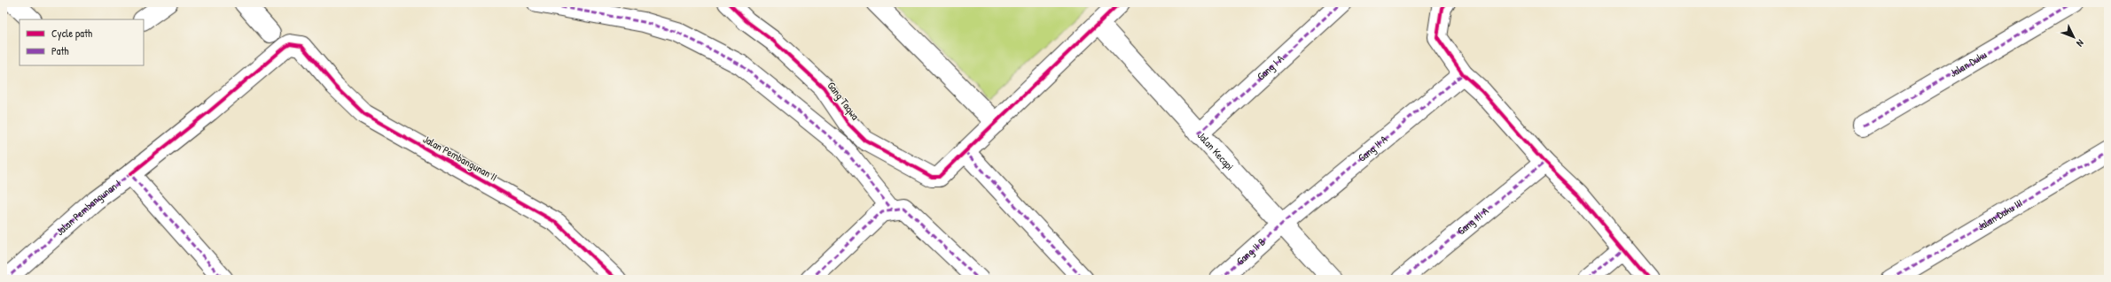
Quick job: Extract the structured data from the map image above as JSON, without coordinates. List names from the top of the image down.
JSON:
{
  "streets": {
    "street": [
      "Jalan Duku",
      "Gang I A",
      "Gang Taqwa",
      "Gang II A",
      "Jalan Kecapi",
      "Jalan Pembangunan II",
      "Jalan Pembangunan I",
      "Jalan Duku III",
      "Gang III A",
      "Gang II B"
    ]
  },
  "crossings": [
    ["Gang I A", "Jalan Kecapi"],
    ["Gang II A", "Jalan Kecapi"],
    ["Gang II A", "Gang II B"],
    ["Jalan Kecapi", "Gang II B"],
    ["Jalan Pembangunan II", "Jalan Pembangunan I"]
  ],
  "legend": ["Cycle path", "Path"],
  "north": "bottom right"
}
